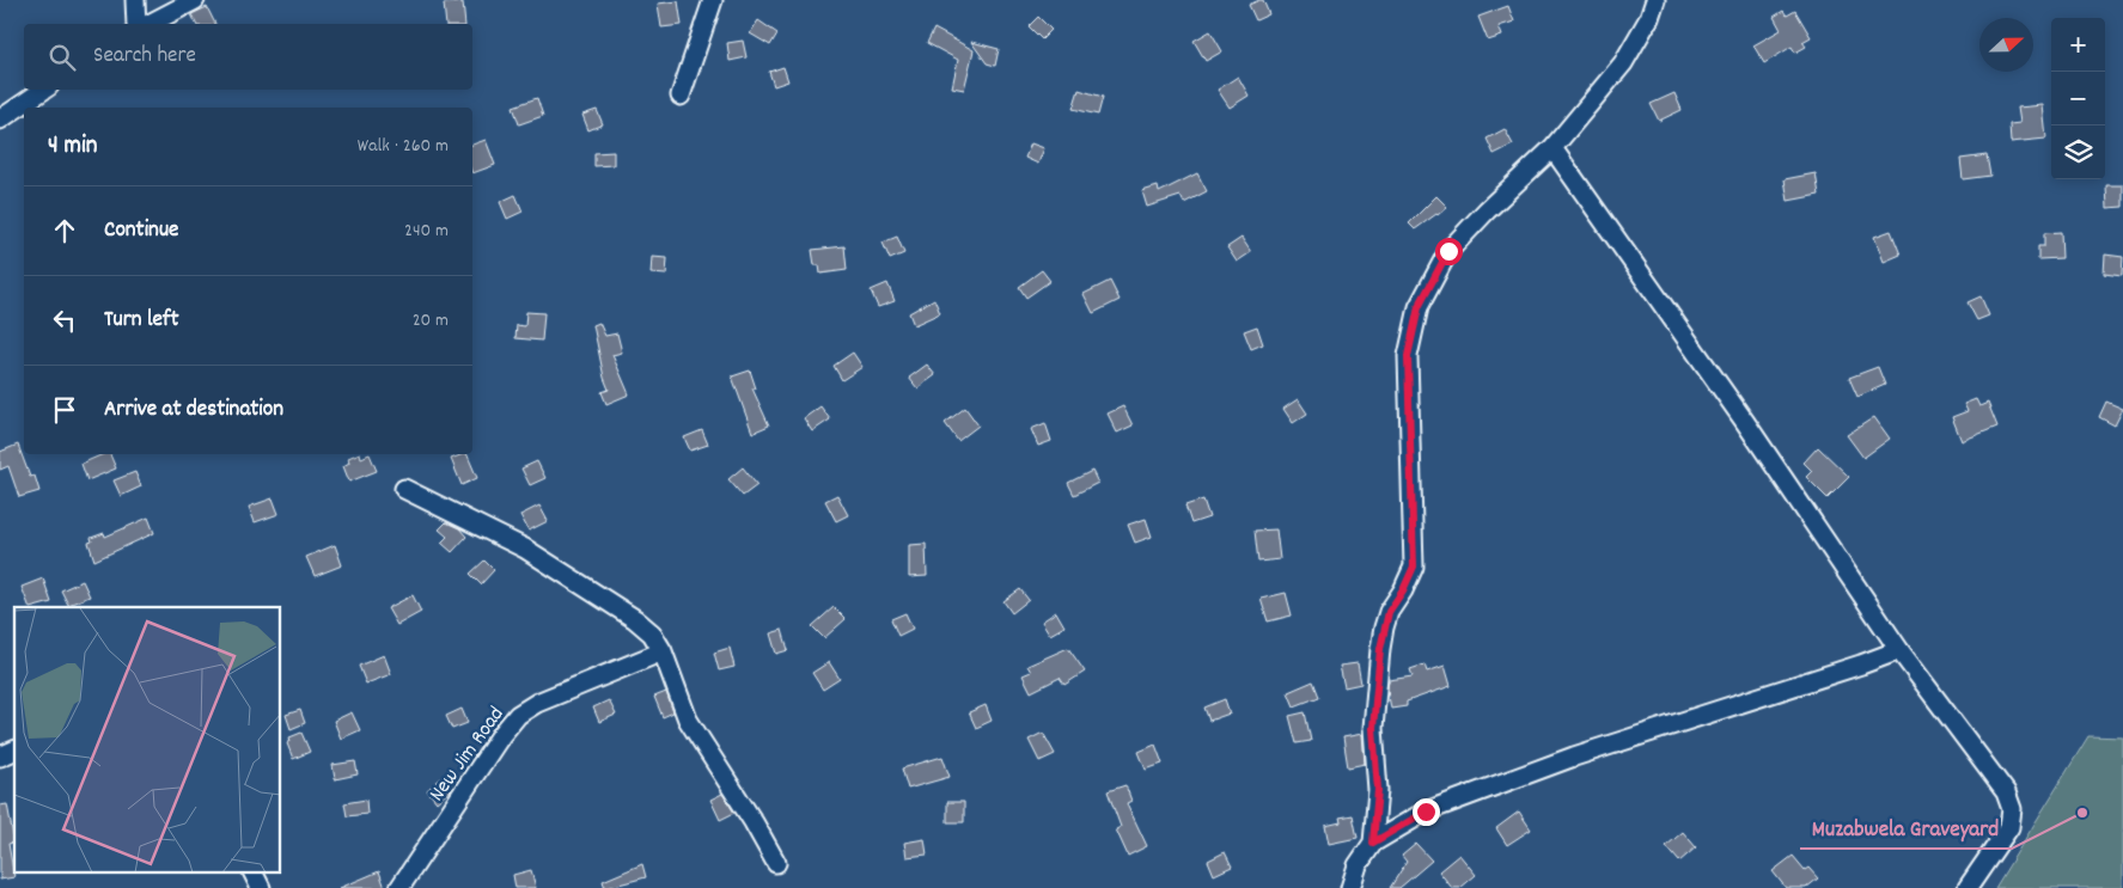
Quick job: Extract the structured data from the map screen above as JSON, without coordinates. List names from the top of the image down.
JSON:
{
  "streets": {
    "street": ["New Jim Road"]
  },
  "places": ["Muzabwela Graveyard"],
  "north": "right",
  "page": {
    "map_buttons": ["+", "−"],
    "search": "Search here",
    "heading": ["4 min", "Walk · 260 m"],
    "list": [
      ["Continue", "240 m"],
      ["Turn left", "20 m"],
      "Arrive at destination"
    ]
  }
}
